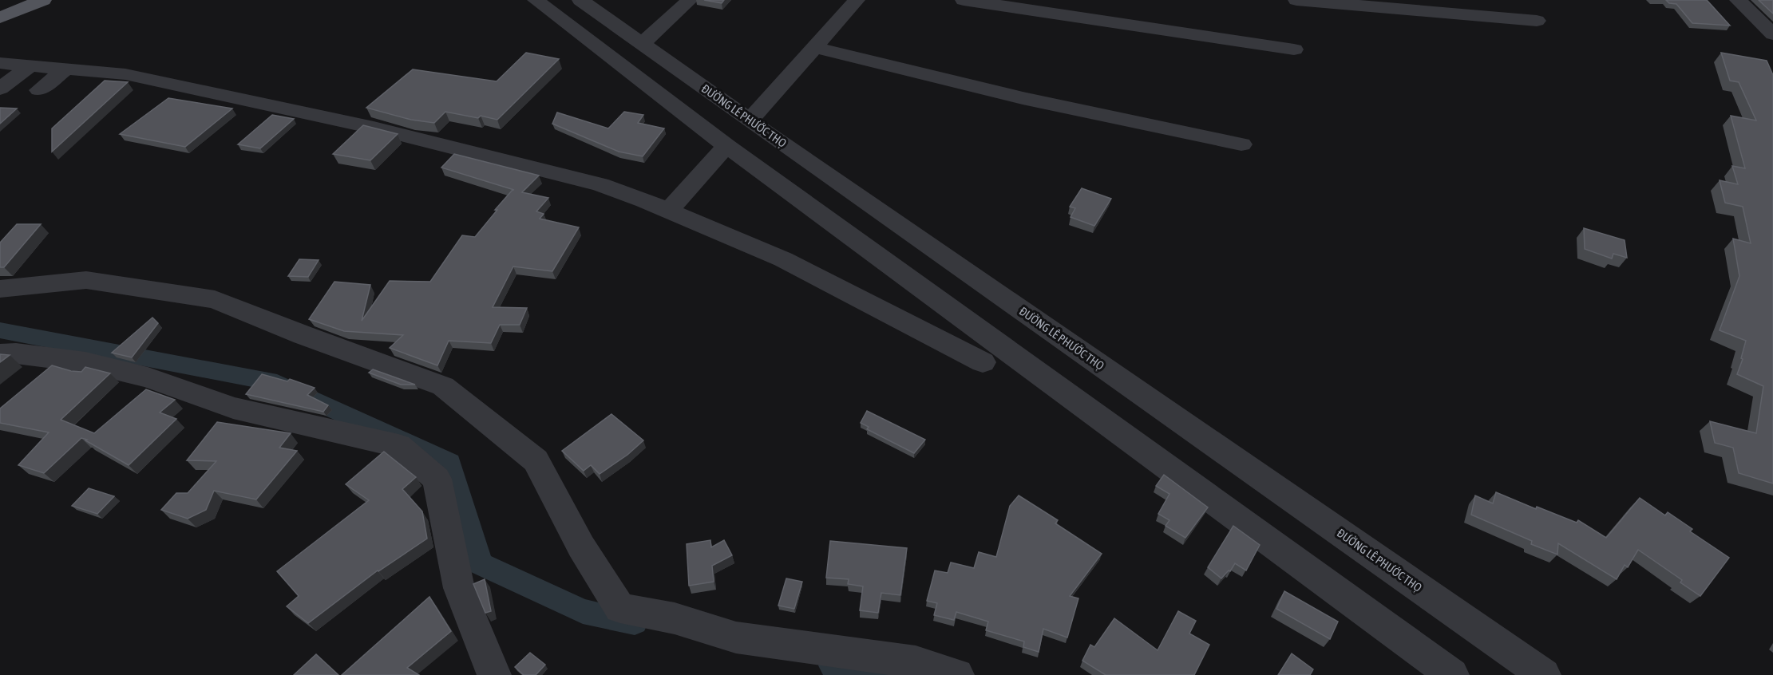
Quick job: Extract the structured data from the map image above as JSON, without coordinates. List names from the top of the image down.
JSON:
{
  "streets": {
    "street": ["ĐƯỜNG LÊ PHƯỚC THỌ"]
  }
}
